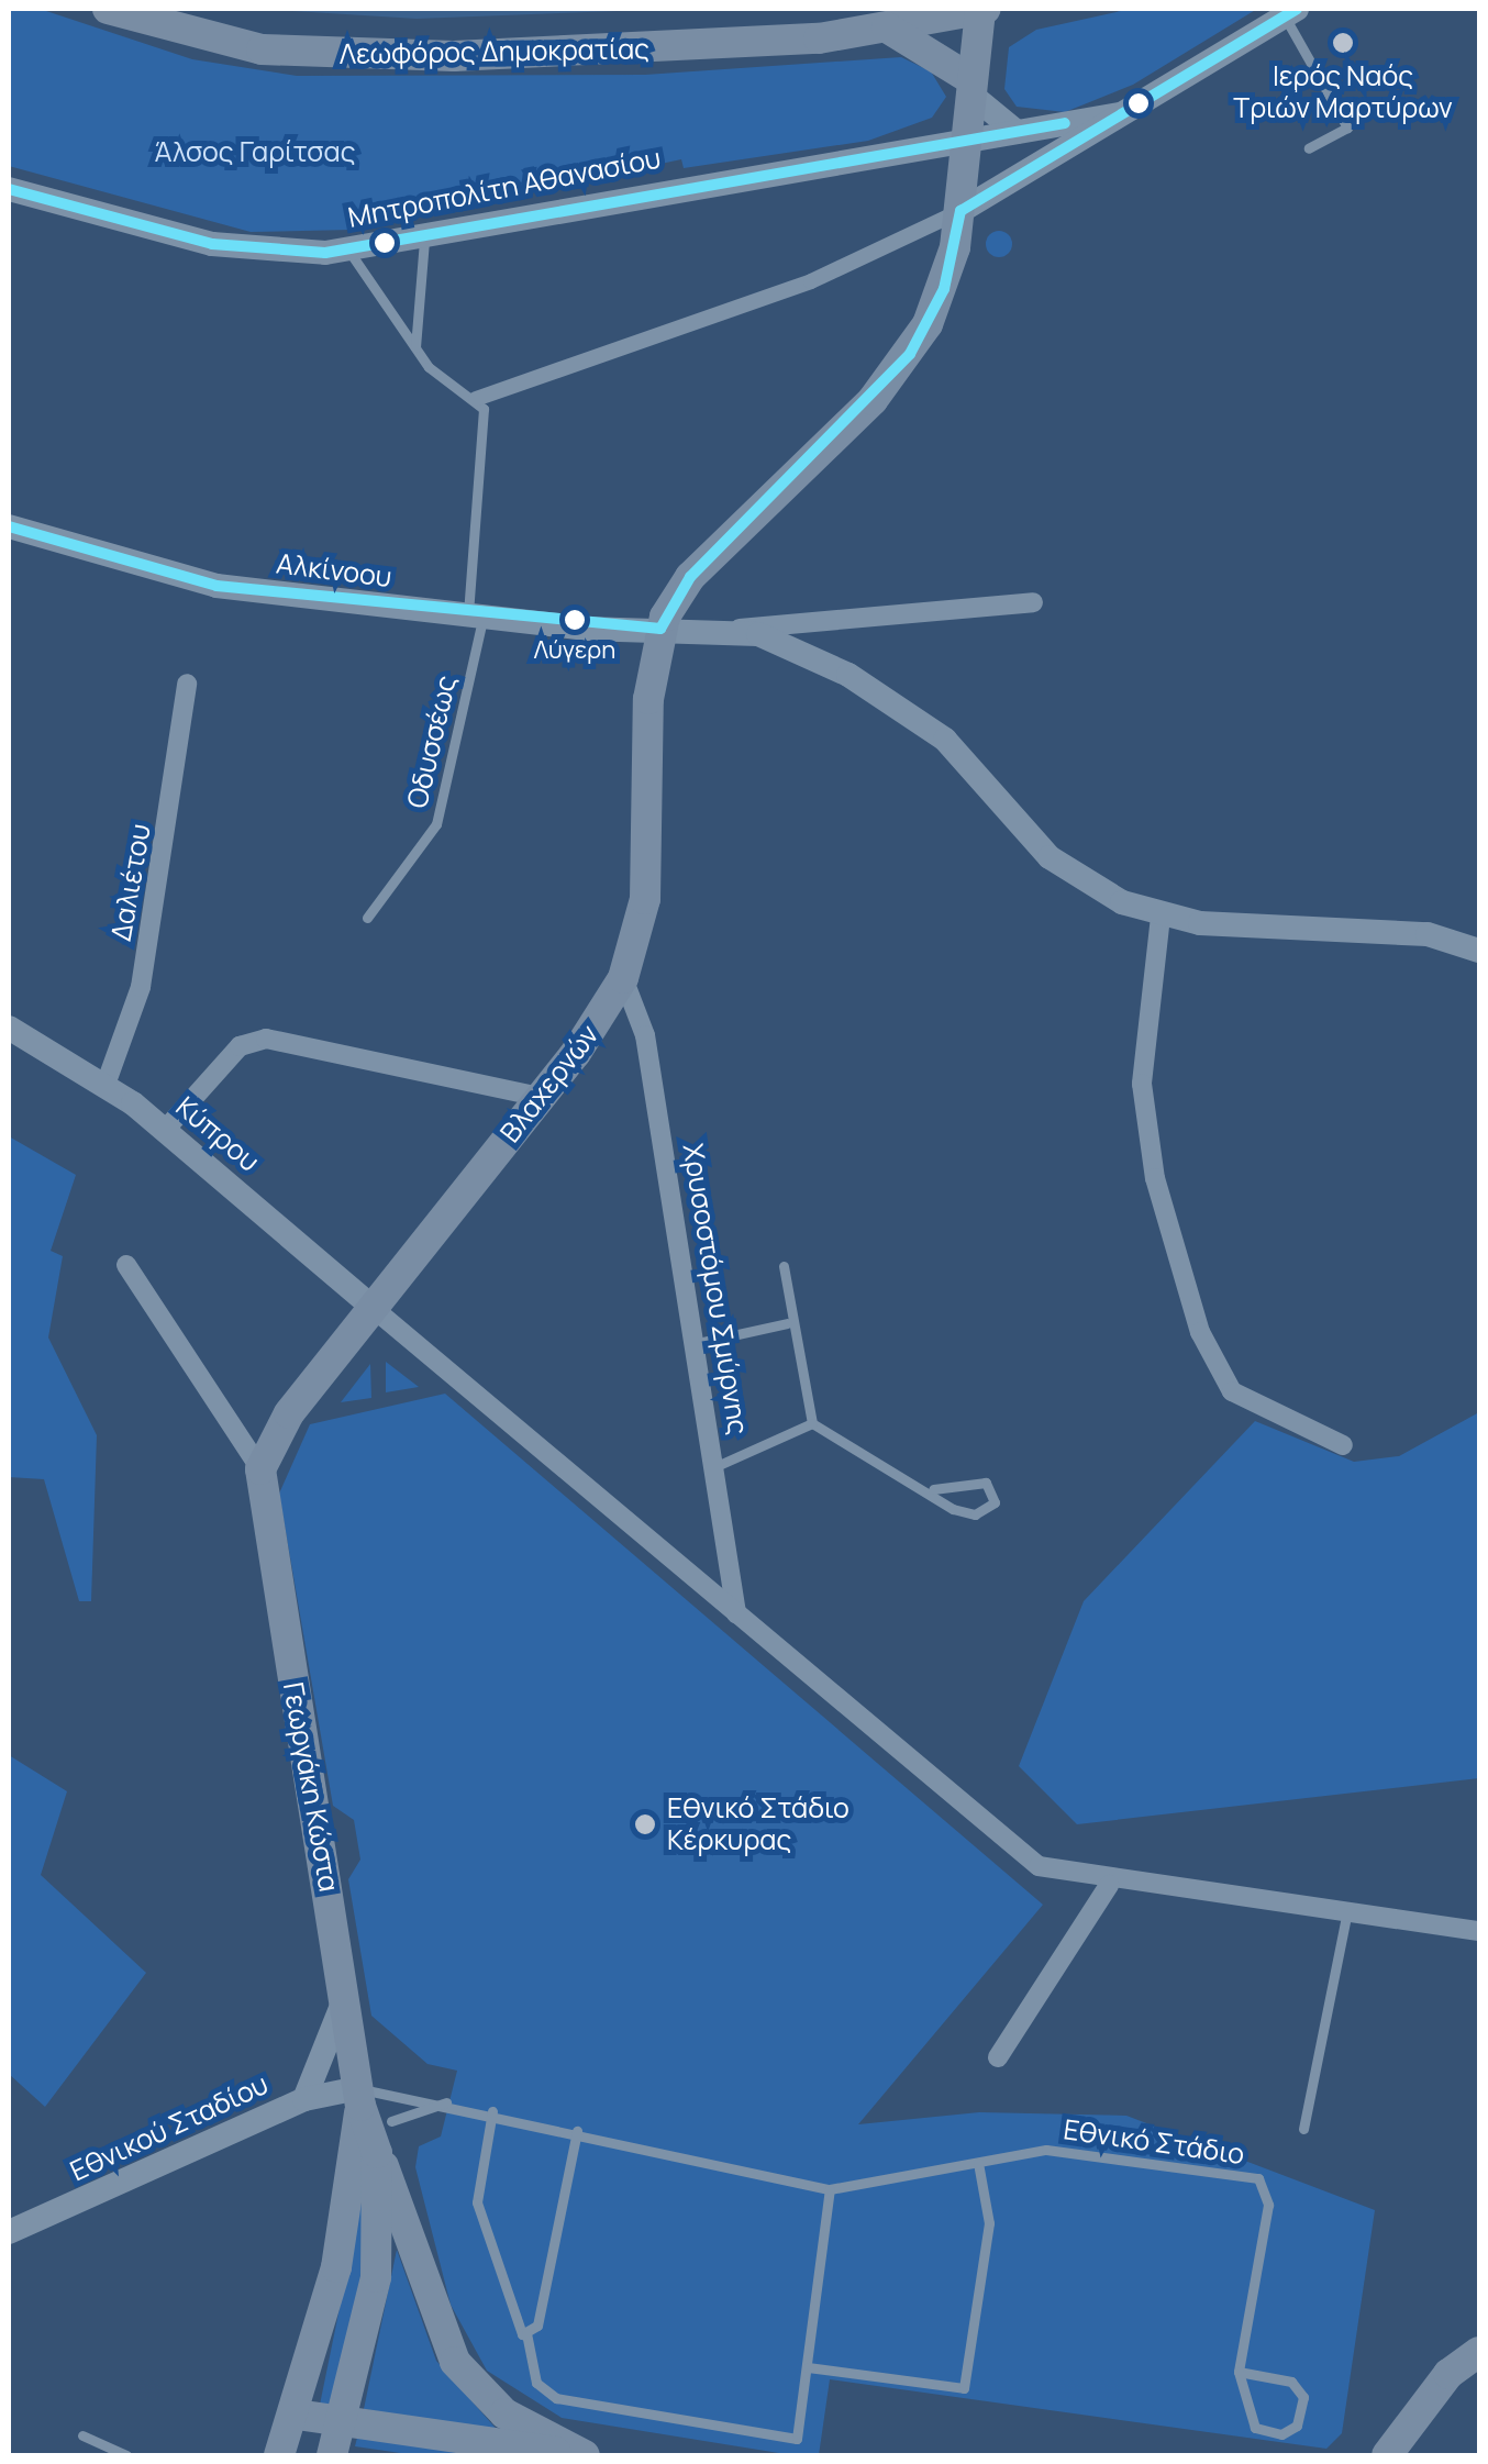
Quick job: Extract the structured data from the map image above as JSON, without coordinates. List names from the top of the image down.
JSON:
{
  "streets": {
    "main road": ["Λεωφόρος Δημοκρατίας", "Βλαχερνών", "Γεωργάκη Κώστα"],
    "street": [
      "Μητροπολίτη Αθανασίου",
      "Αλκίνοου",
      "Δαλιέτου",
      "Κύπρου",
      "Χρυσοστόμου Σμύρνης",
      "Εθνικού Σταδίου"
    ],
    "lane": ["Οδυσσέως", "Εθνικό Στάδιο"]
  },
  "crossings": [
    ["Αλκίνοου", "Οδυσσέως"],
    ["Αλκίνοου", "Βλαχερνών"],
    ["Δαλιέτου", "Κύπρου"],
    ["Βλαχερνών", "Κύπρου"],
    ["Βλαχερνών", "Χρυσοστόμου Σμύρνης"],
    ["Βλαχερνών", "Γεωργάκη Κώστα"],
    ["Γεωργάκη Κώστα", "Εθνικού Σταδίου"],
    ["Γεωργάκη Κώστα", "Εθνικό Στάδιο"],
    ["Εθνικού Σταδίου", "Εθνικό Στάδιο"]
  ],
  "parks": ["Άλσος Γαρίτσας"],
  "places": ["Ιερός Ναός Τριών Μαρτύρων", "Λύγερη", "Εθνικό Στάδιο Κέρκυρας"]
}
